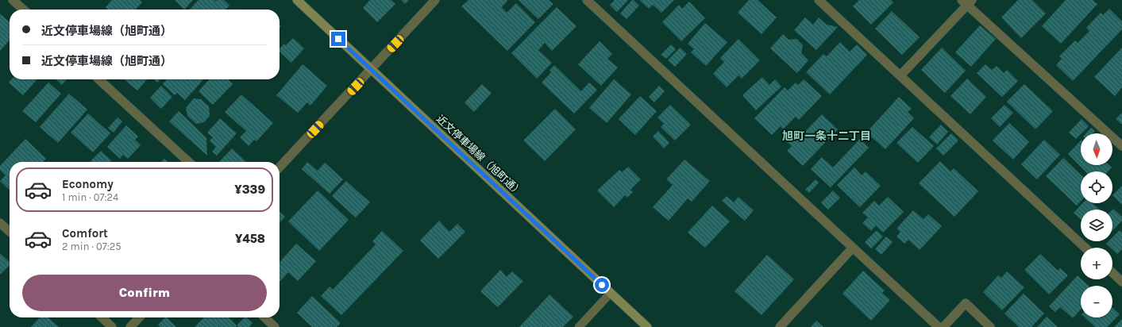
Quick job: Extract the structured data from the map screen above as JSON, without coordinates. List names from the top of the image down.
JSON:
{
  "streets": {
    "main road": ["近文停車場線（旭町通）"]
  },
  "districts": ["旭町一条十二丁目"],
  "north": "bottom",
  "page": {
    "banner": ["近文停車場線（旭町通）", "近文停車場線（旭町通）"],
    "map_buttons": ["+", "−"],
    "list": [
      {
        "name": "Economy",
        "note": "1 min · 07:24",
        "value": "¥339"
      },
      {
        "name": "Comfort",
        "note": "2 min · 07:25",
        "value": "¥458"
      }
    ],
    "buttons": "Confirm"
  }
}
